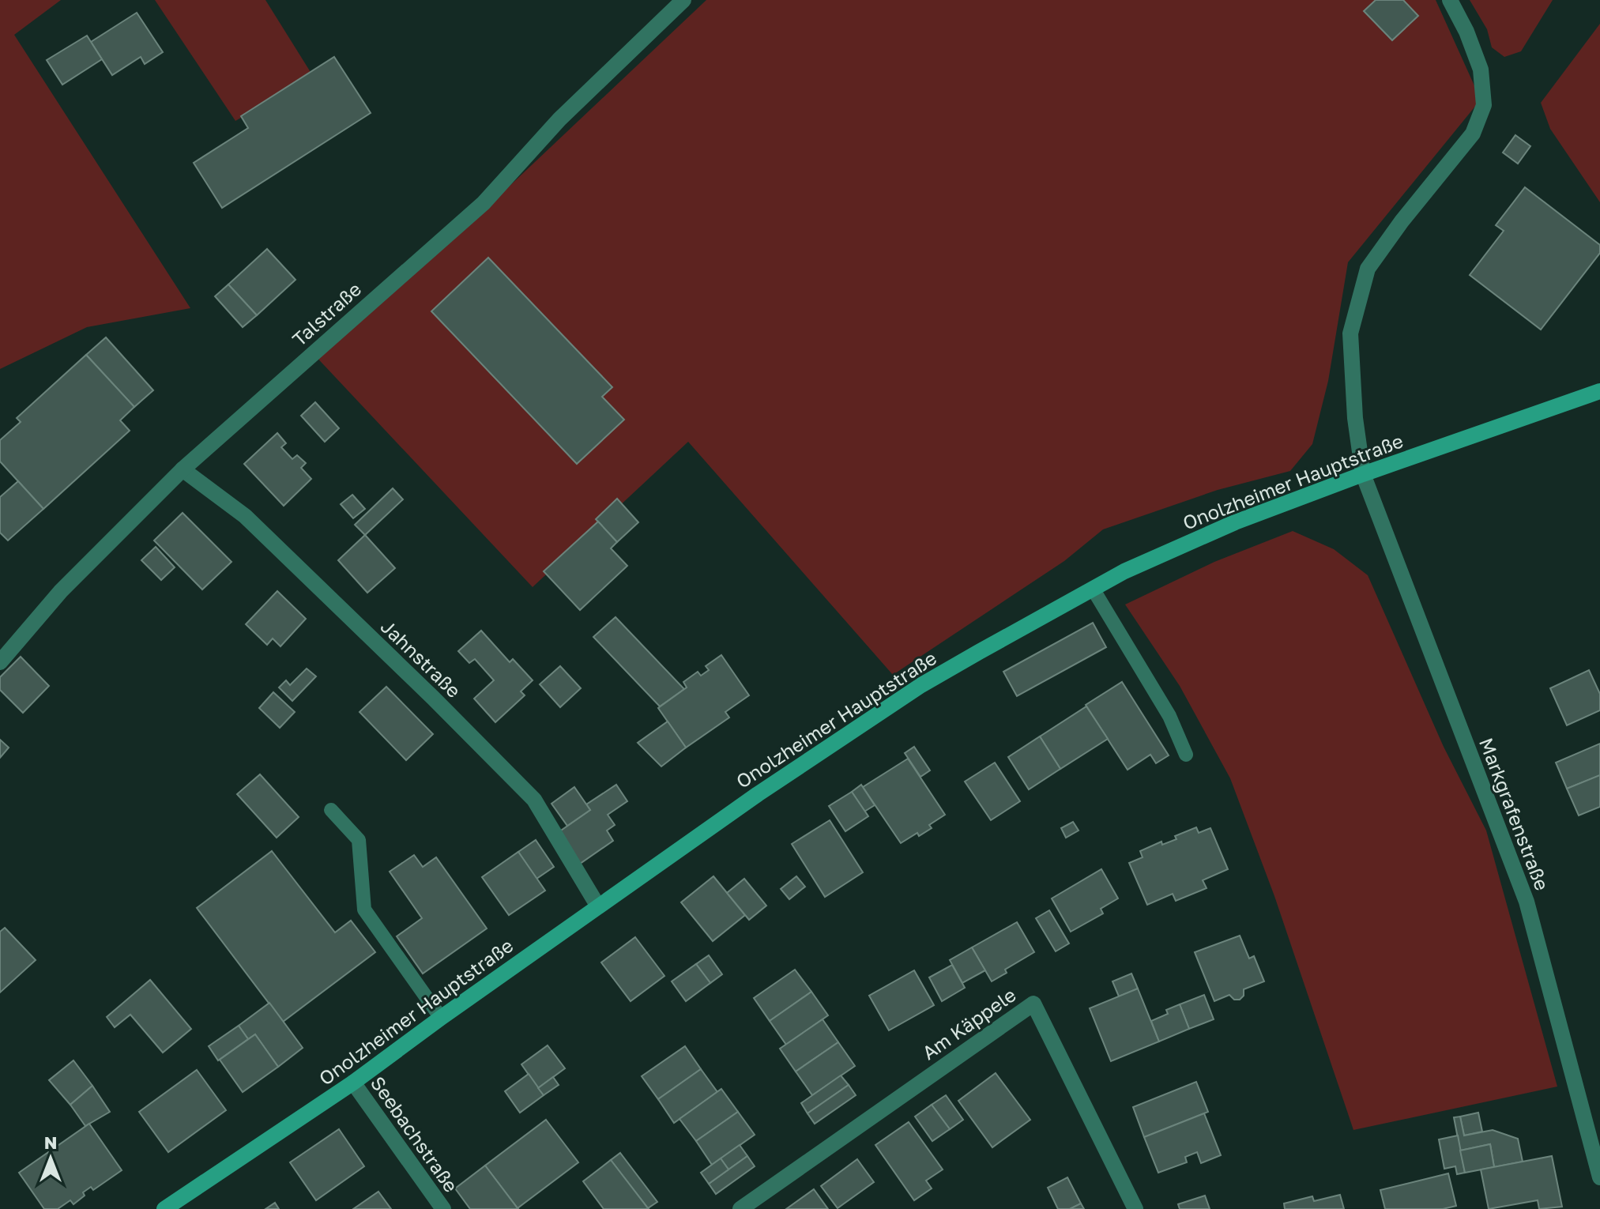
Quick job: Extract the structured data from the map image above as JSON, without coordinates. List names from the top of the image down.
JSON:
{
  "streets": {
    "main road": ["Onolzheimer Hauptstraße"],
    "street": [
      "Talstraße",
      "Jahnstraße",
      "Markgrafenstraße",
      "Am Käppele",
      "Seebachstraße"
    ]
  },
  "crossings": [
    ["Talstraße", "Jahnstraße"],
    ["Onolzheimer Hauptstraße", "Jahnstraße"],
    ["Onolzheimer Hauptstraße", "Markgrafenstraße"],
    ["Onolzheimer Hauptstraße", "Seebachstraße"]
  ],
  "north": "top"
}
